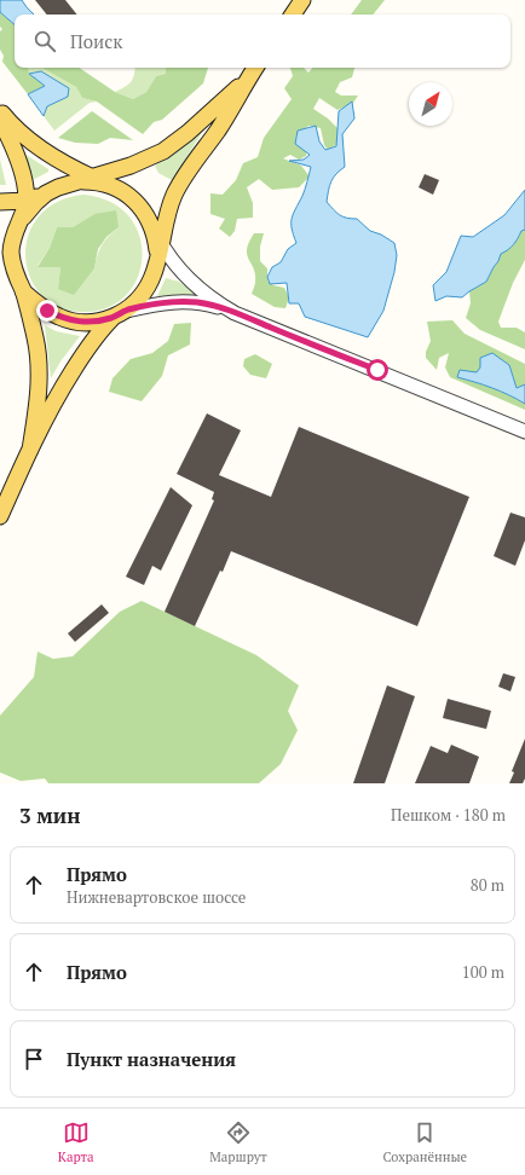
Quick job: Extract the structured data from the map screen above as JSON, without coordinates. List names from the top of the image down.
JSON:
{
  "north": "top right",
  "page": {
    "search": "Поиск",
    "heading": ["3 мин", "Пешком · 180 m"],
    "list": [
      ["Прямо", "Нижневартовское шоссе", "80 m"],
      ["Прямо", "100 m"],
      "Пункт назначения"
    ],
    "nav": ["Карта", "Маршрут", "Сохранённые"]
  }
}
